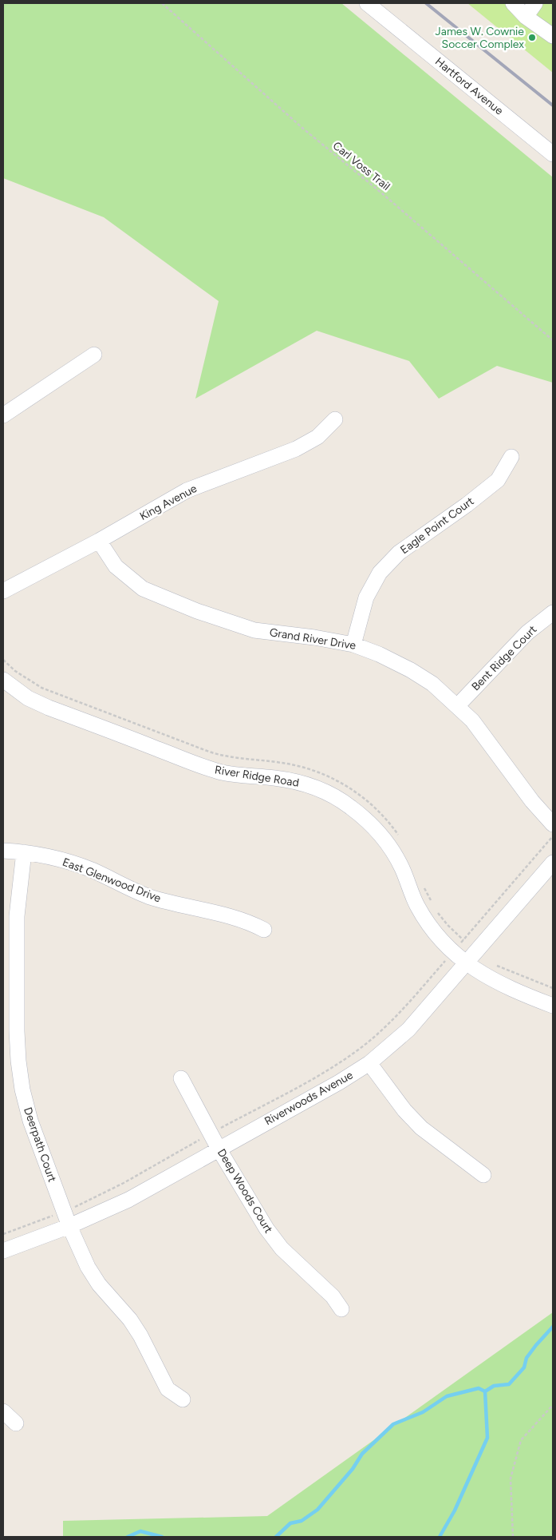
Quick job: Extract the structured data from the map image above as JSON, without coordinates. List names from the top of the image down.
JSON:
{
  "streets": {
    "street": [
      "Hartford Avenue",
      "King Avenue",
      "Eagle Point Court",
      "Grand River Drive",
      "Bent Ridge Court",
      "River Ridge Road",
      "East Glenwood Drive",
      "Riverwoods Avenue",
      "Deerpath Court",
      "Deep Woods Court"
    ],
    "path": ["Carl Voss Trail"]
  },
  "crossings": [
    ["King Avenue", "Grand River Drive"],
    ["Eagle Point Court", "Grand River Drive"],
    ["Grand River Drive", "Bent Ridge Court"],
    ["River Ridge Road", "Riverwoods Avenue"],
    ["East Glenwood Drive", "Deerpath Court"],
    ["Riverwoods Avenue", "Deerpath Court"],
    ["Riverwoods Avenue", "Deep Woods Court"]
  ],
  "places": ["James W. Cownie Soccer Complex"]
}
